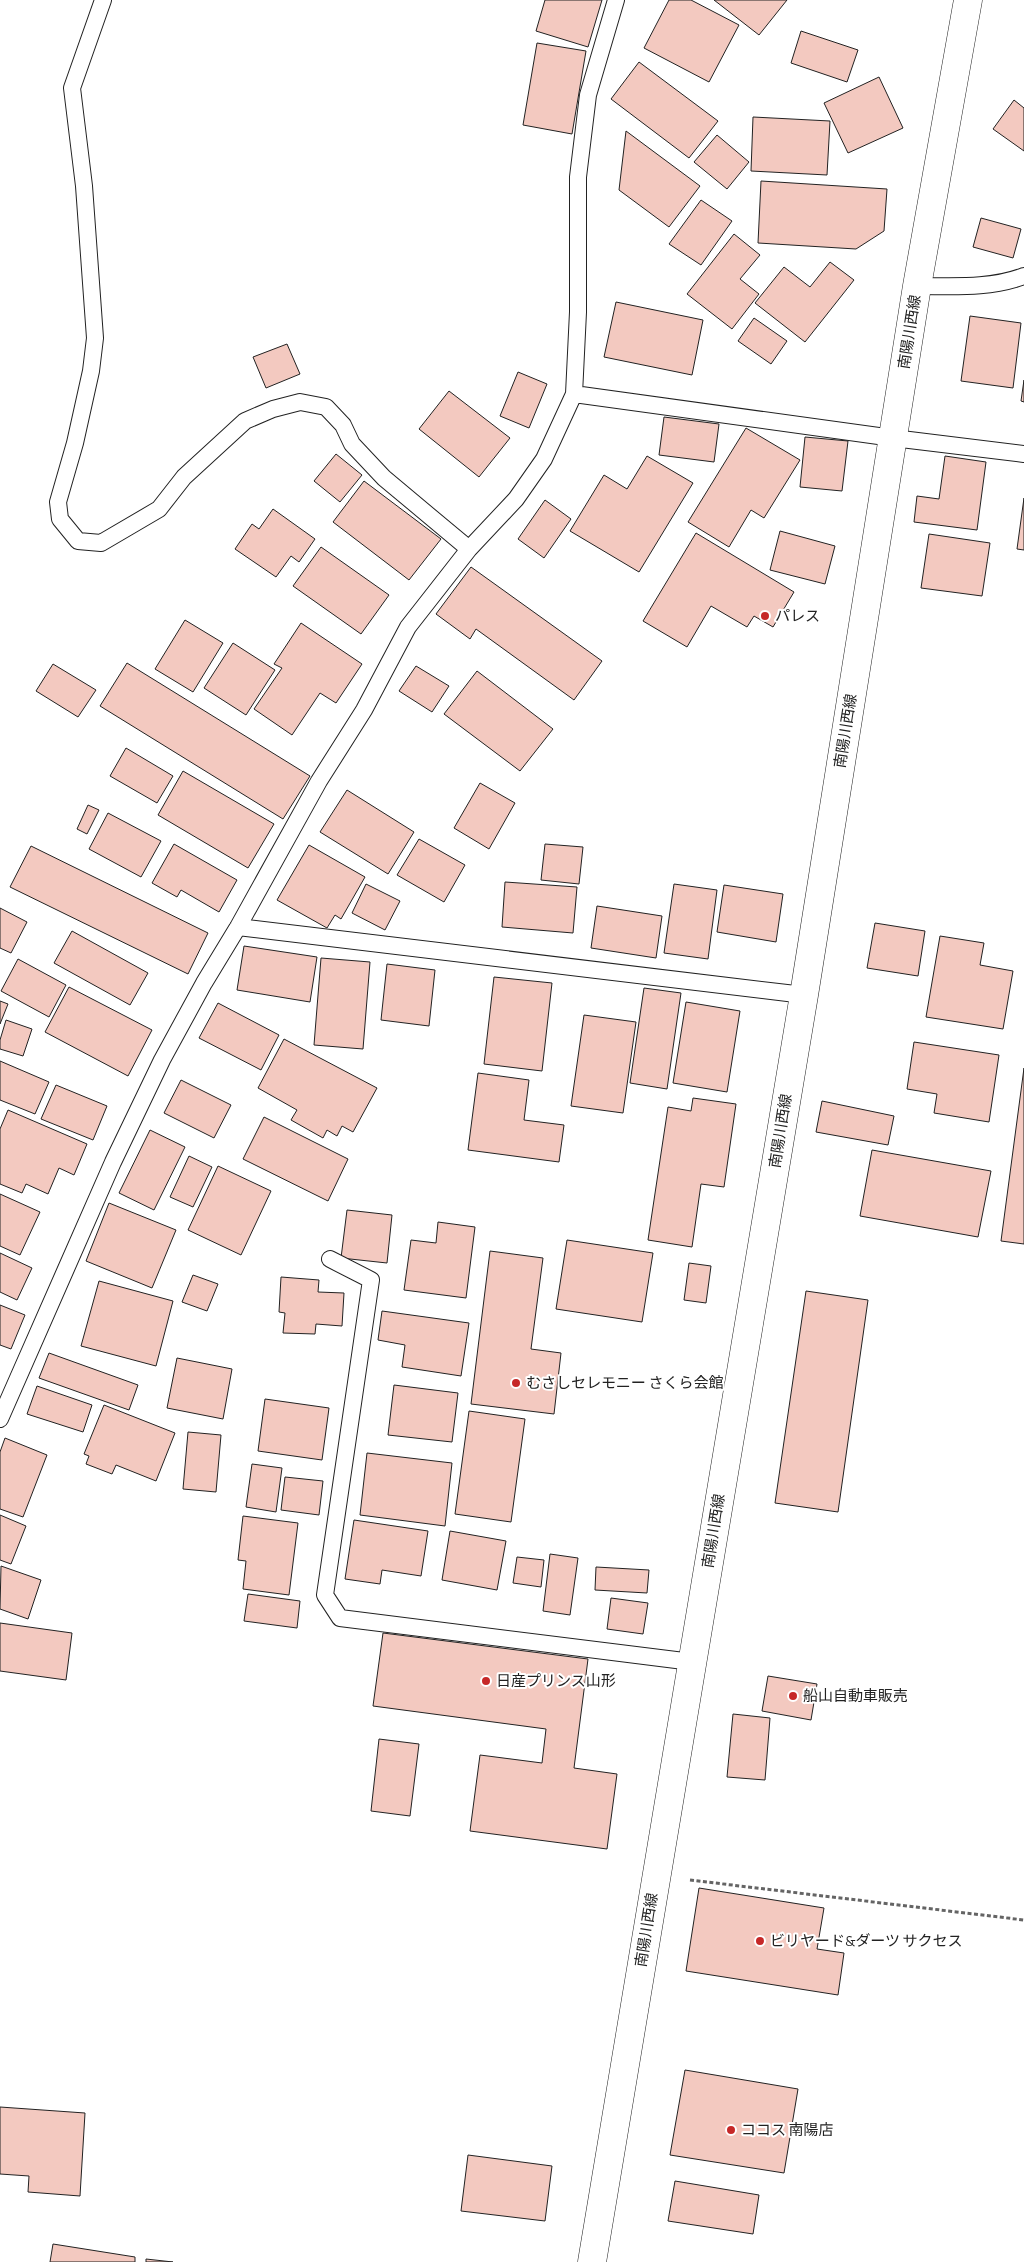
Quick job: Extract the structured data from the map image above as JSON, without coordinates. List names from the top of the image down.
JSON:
{
  "streets": {
    "main road": ["南陽川西線"]
  },
  "places": [
    "パレス",
    "むさしセレモニー さくら会館",
    "日産プリンス山形",
    "船山自動車販売",
    "ビリヤード&ダーツ サクセス",
    "ココス 南陽店"
  ]
}
